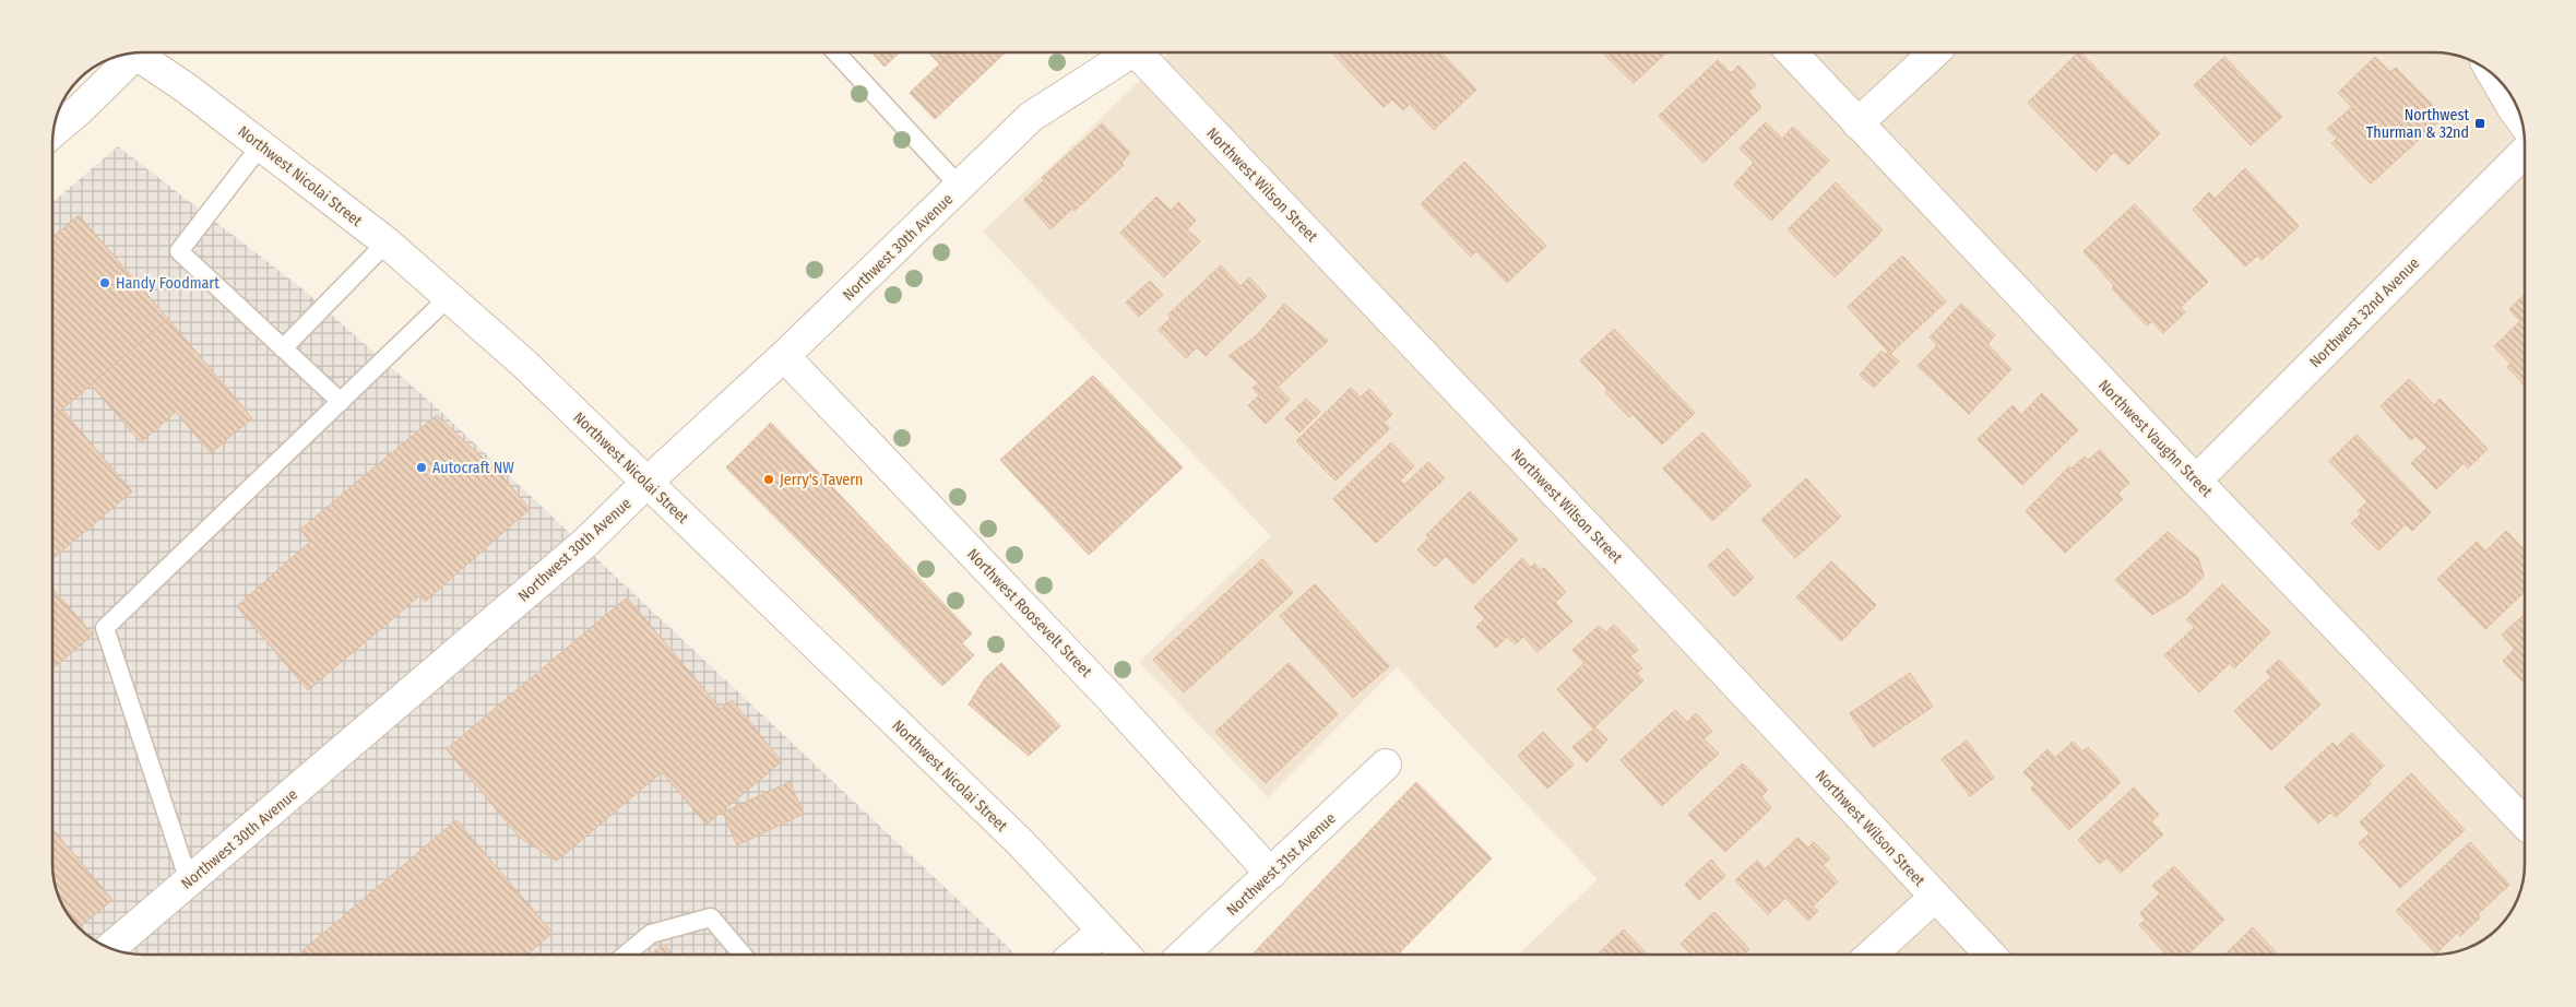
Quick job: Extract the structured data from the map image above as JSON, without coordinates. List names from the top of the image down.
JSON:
{
  "streets": {
    "street": [
      "Northwest Nicolai Street",
      "Northwest Wilson Street",
      "Northwest 30th Avenue",
      "Northwest 32nd Avenue",
      "Northwest Vaughn Street",
      "Northwest Roosevelt Street",
      "Northwest 31st Avenue"
    ]
  },
  "crossings": [
    ["Northwest Nicolai Street", "Northwest 30th Avenue"],
    ["Northwest 30th Avenue", "Northwest Roosevelt Street"],
    ["Northwest 32nd Avenue", "Northwest Vaughn Street"],
    ["Northwest Roosevelt Street", "Northwest 31st Avenue"]
  ],
  "places": {
    "transit": ["Northwest Thurman & 32nd"],
    "other": ["Handy Foodmart", "Autocraft NW", "Jerry's Tavern"]
  }
}
